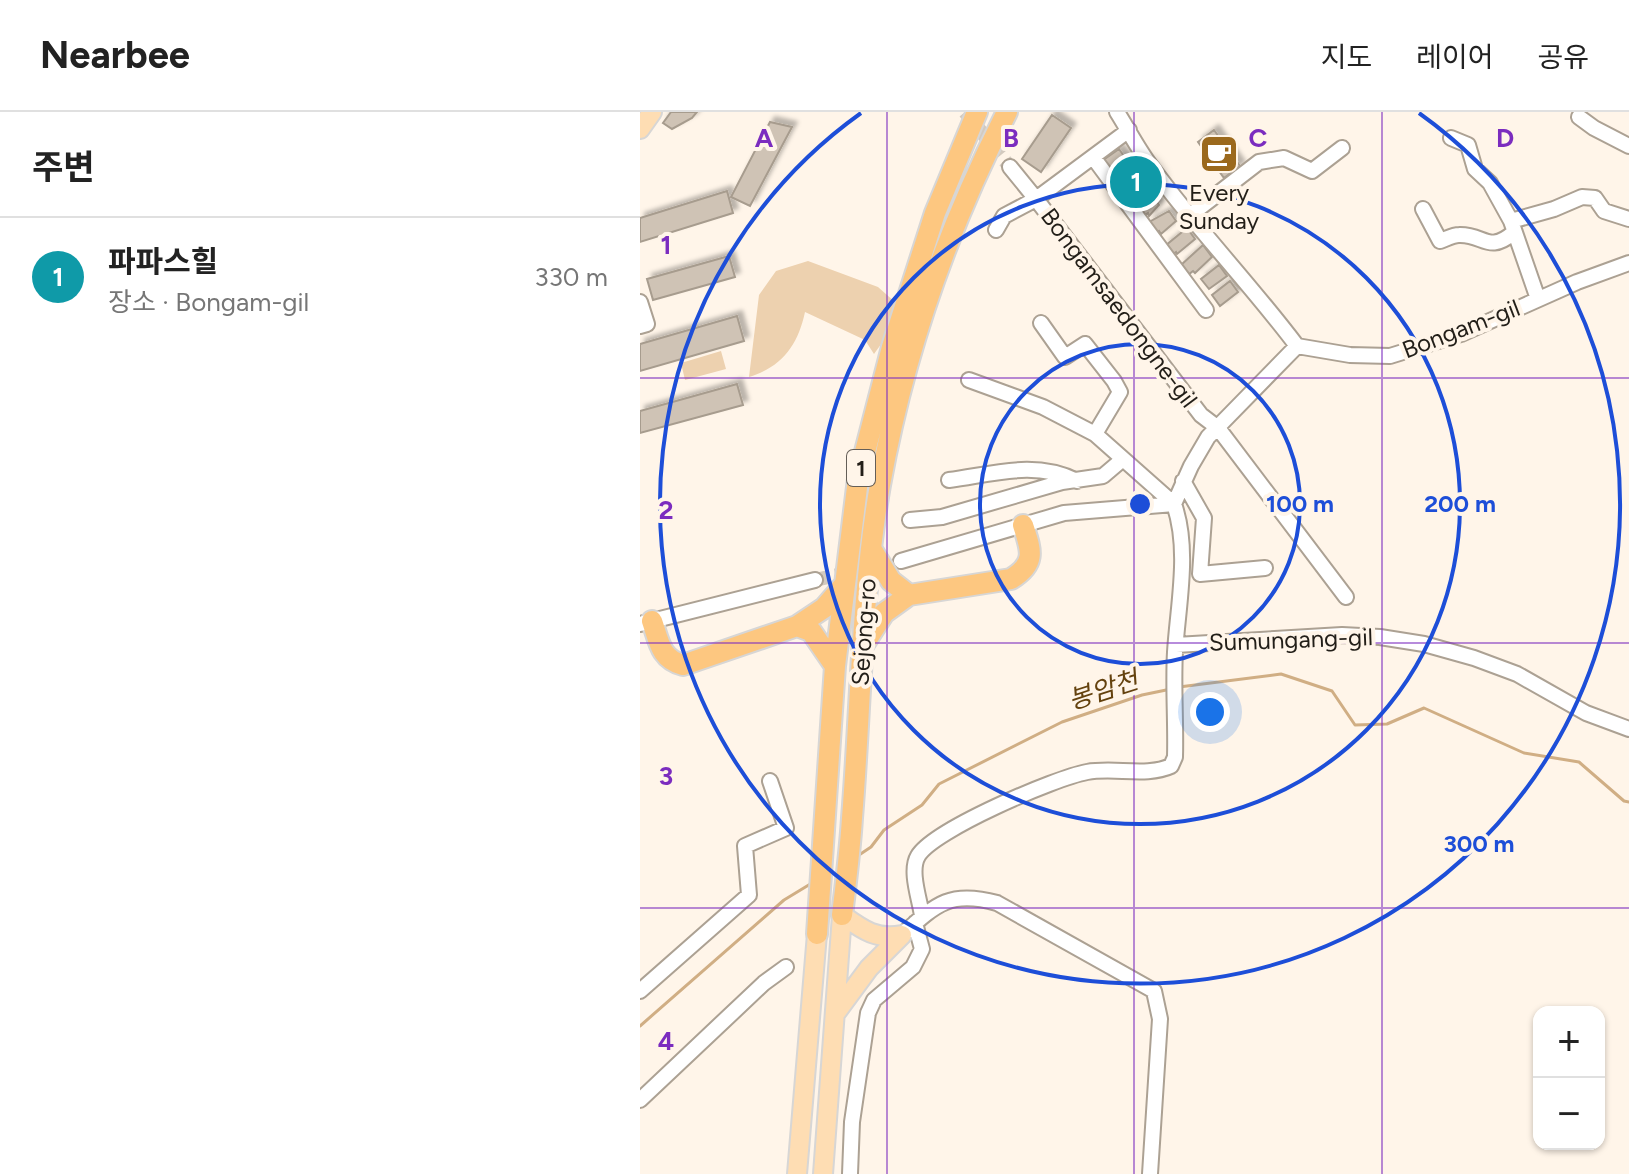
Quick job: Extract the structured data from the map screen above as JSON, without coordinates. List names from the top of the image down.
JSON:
{
  "streets": {
    "highway": ["1", "Sejong-ro"],
    "street": ["Bongamsaedongne-gil", "Bongam-gil", "Sumungang-gil"]
  },
  "crossings": [
    ["Bongamsaedongne-gil", "Bongam-gil"],
    ["Bongamsaedongne-gil", "Sumungang-gil"]
  ],
  "water": ["봉암천"],
  "places": {
    "cafe": ["Every Sunday"]
  },
  "page": {
    "header": "Nearbee",
    "nav": ["지도", "레이어", "공유"],
    "heading": "주변",
    "pins": "1",
    "list": [
      {
        "mark": "1",
        "name": "파파스힐",
        "note": "장소 · Bongam-gil",
        "value": "330 m"
      }
    ],
    "map_buttons": ["+", "−"]
  },
  "grid": {
    "columns": [
      "A",
      "B",
      "C",
      "D"
    ],
    "rows": [
      "1",
      "2",
      "3",
      "4"
    ]
  },
  "rings": ["100 m", "200 m", "300 m"]
}
